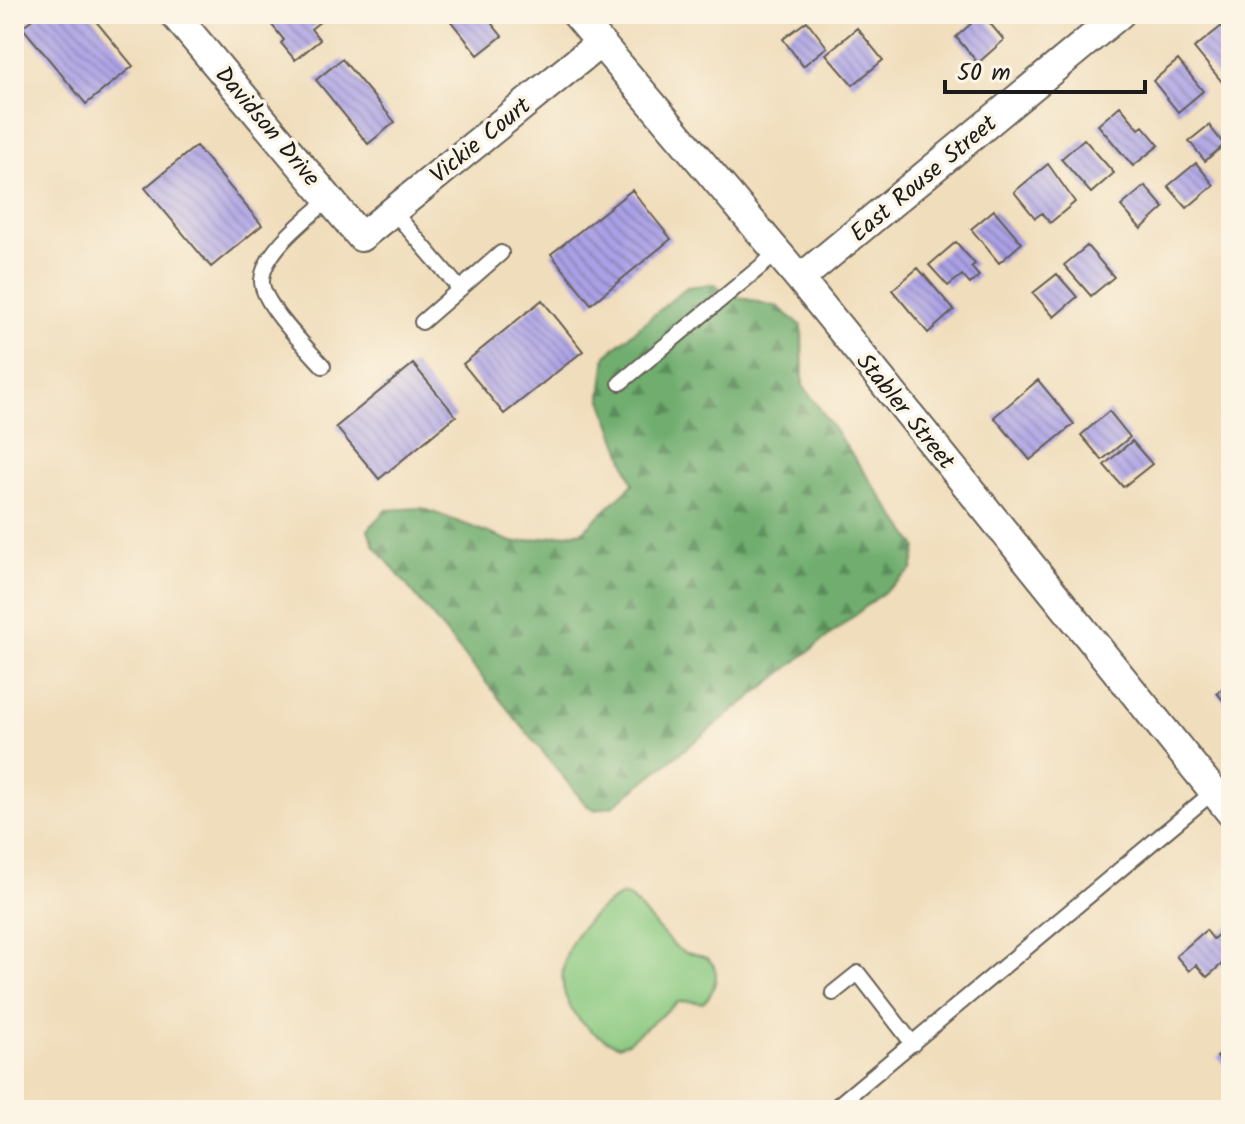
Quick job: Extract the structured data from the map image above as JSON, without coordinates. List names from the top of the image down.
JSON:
{
  "streets": {
    "street": [
      "Davidson Drive",
      "Vickie Court",
      "East Rouse Street",
      "Stabler Street"
    ]
  },
  "crossings": [
    ["Davidson Drive", "Vickie Court"],
    ["Vickie Court", "Stabler Street"],
    ["East Rouse Street", "Stabler Street"]
  ],
  "scale_bar": "50 m"
}
